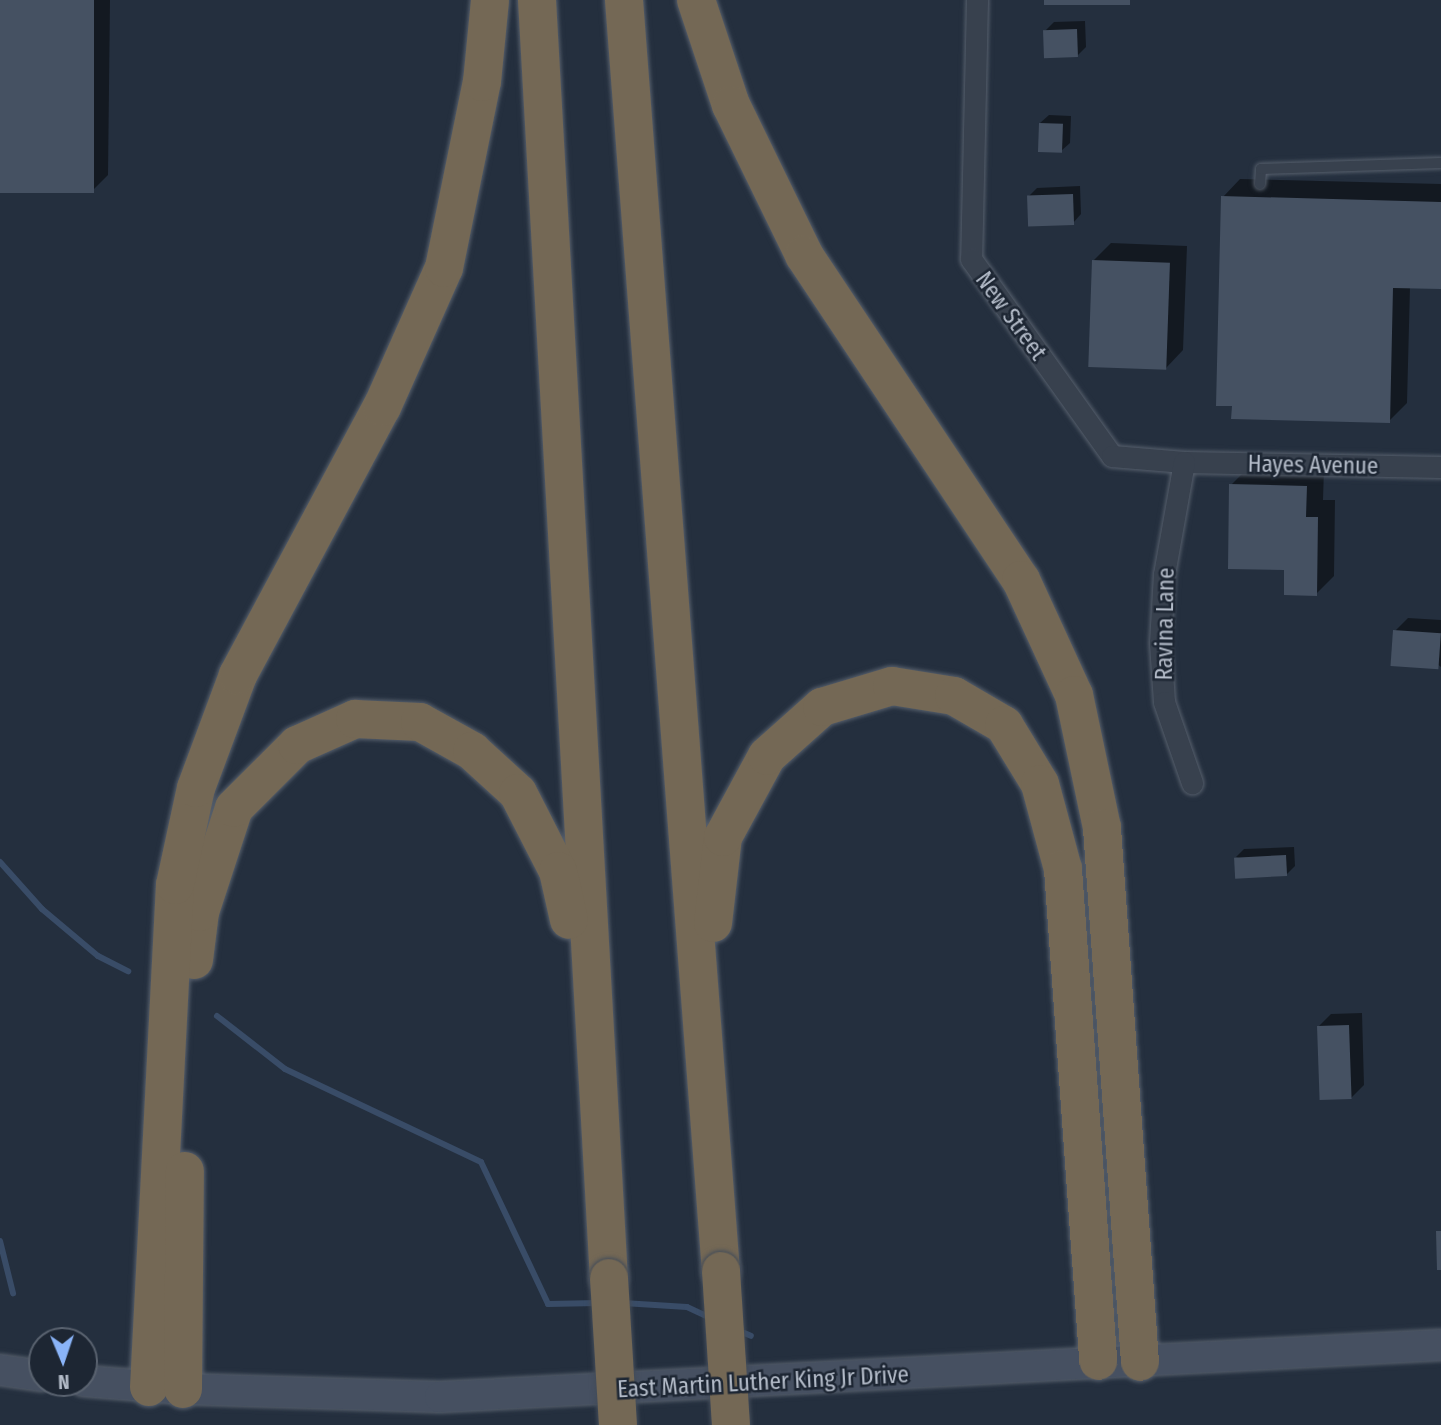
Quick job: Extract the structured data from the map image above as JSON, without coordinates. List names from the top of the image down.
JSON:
{
  "streets": {
    "main road": ["East Martin Luther King Jr Drive"],
    "street": ["New Street", "Hayes Avenue", "Ravina Lane"]
  },
  "crossings": [
    ["New Street", "Hayes Avenue"],
    ["New Street", "Ravina Lane"],
    ["Hayes Avenue", "Ravina Lane"]
  ],
  "north": "bottom"
}
